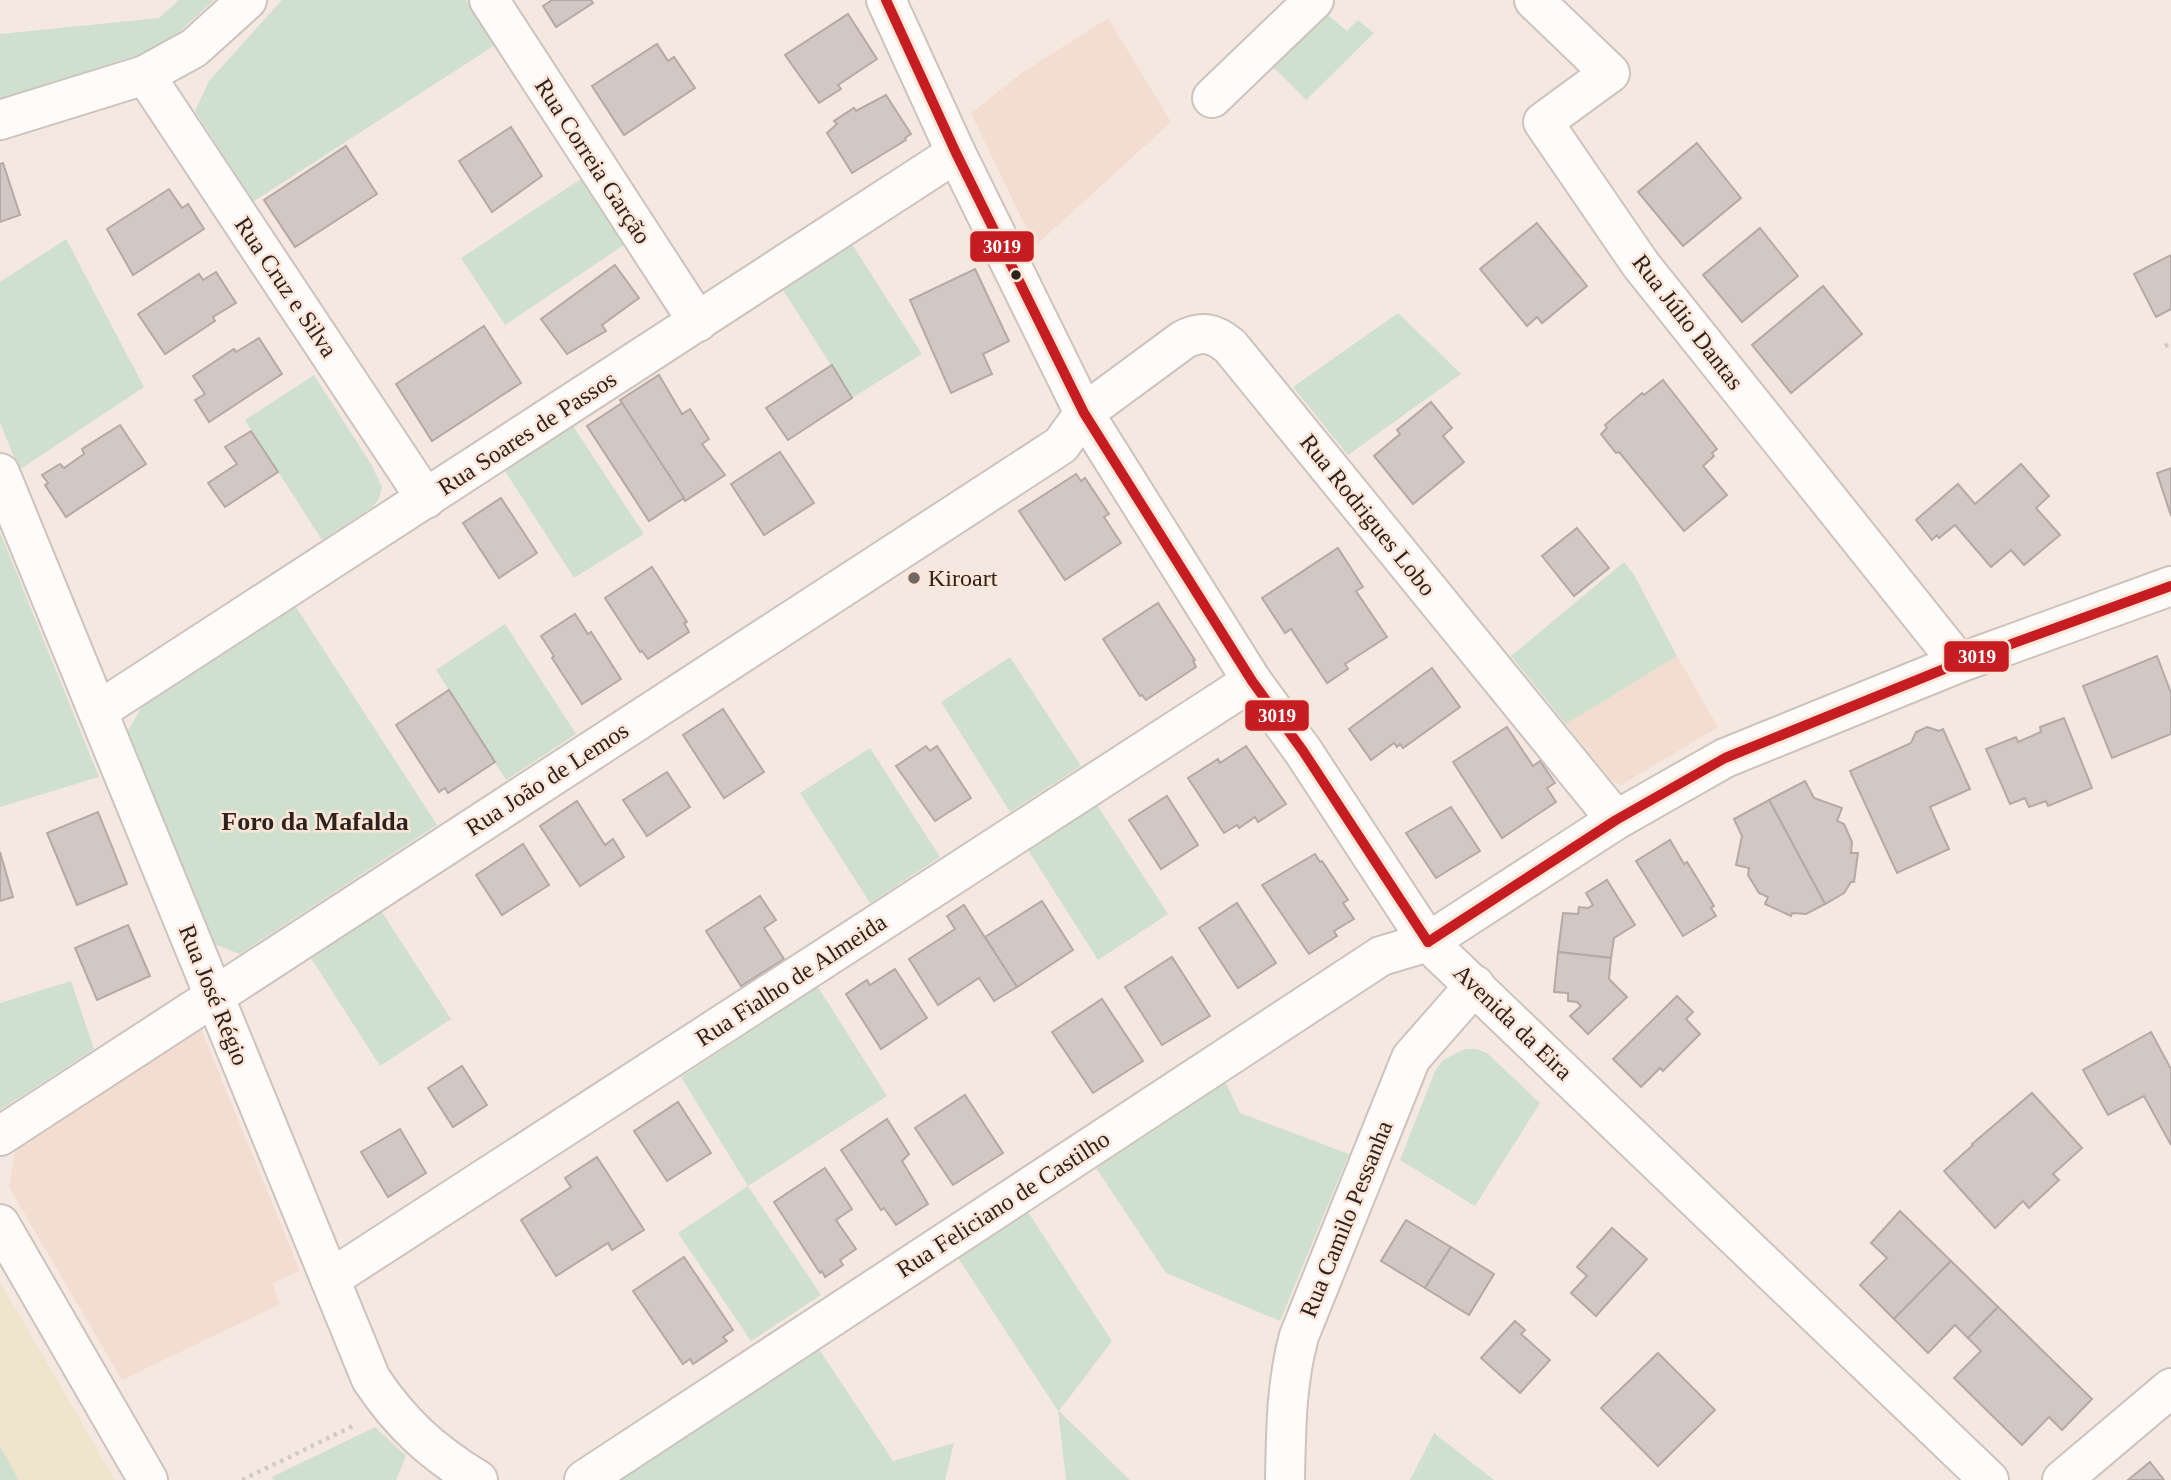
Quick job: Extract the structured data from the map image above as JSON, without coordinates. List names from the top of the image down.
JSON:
{
  "streets": {
    "street": [
      "Rua Correia Garção",
      "Rua Cruz e Silva",
      "Rua Júlio Dantas",
      "Rua Soares de Passos",
      "Rua Rodrigues Lobo",
      "Rua João de Lemos",
      "Rua Fialho de Almeida",
      "Rua José Régio",
      "Avenida da Eira",
      "Rua Feliciano de Castilho",
      "Rua Camilo Pessanha"
    ]
  },
  "crossings": [
    ["Rua Correia Garção", "Rua Soares de Passos"],
    ["Rua Cruz e Silva", "Rua Soares de Passos"],
    ["Rua Júlio Dantas", "Rua Feliciano de Castilho"],
    ["Rua Soares de Passos", "Rua José Régio"],
    ["Rua Soares de Passos", "Avenida da Eira"],
    ["Rua Rodrigues Lobo", "Rua João de Lemos"],
    ["Rua Rodrigues Lobo", "Avenida da Eira"],
    ["Rua Rodrigues Lobo", "Rua Feliciano de Castilho"],
    ["Rua João de Lemos", "Rua José Régio"],
    ["Rua João de Lemos", "Avenida da Eira"],
    ["Rua Fialho de Almeida", "Rua José Régio"],
    ["Rua Fialho de Almeida", "Avenida da Eira"],
    ["Avenida da Eira", "Rua Feliciano de Castilho"],
    ["Avenida da Eira", "Rua Camilo Pessanha"]
  ],
  "districts": ["Foro da Mafalda"],
  "places": ["Kiroart"],
  "lines": ["transit line 3019"]
}
